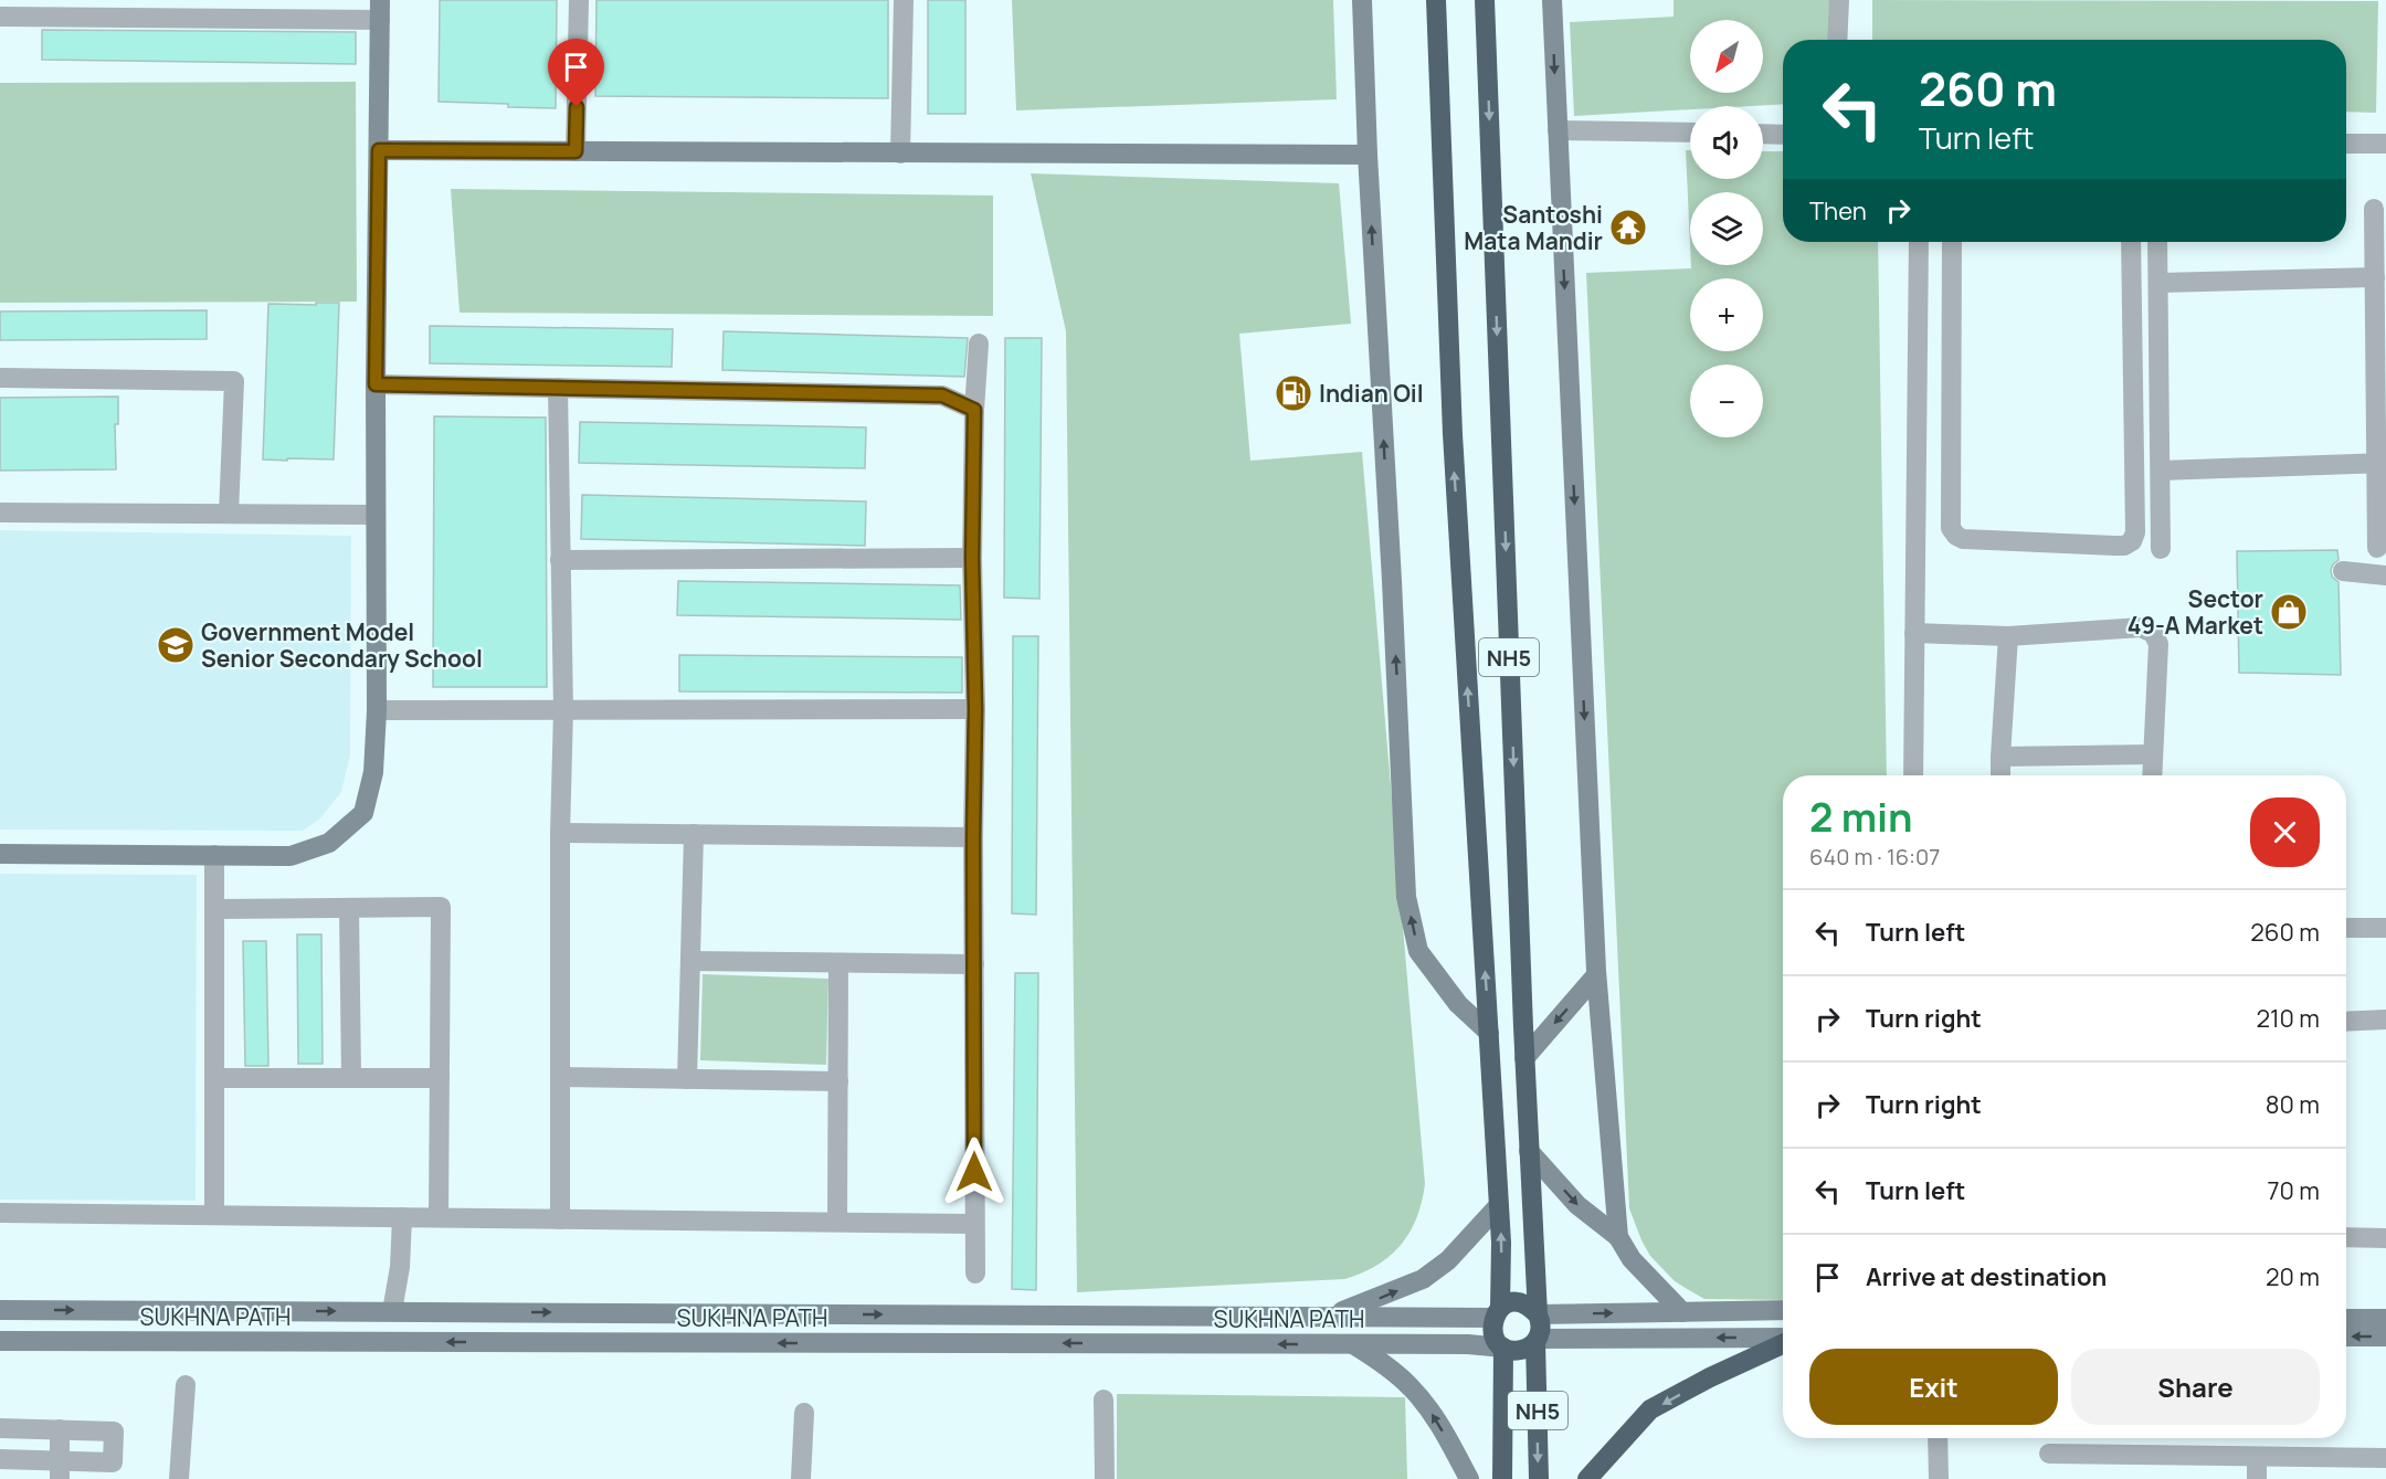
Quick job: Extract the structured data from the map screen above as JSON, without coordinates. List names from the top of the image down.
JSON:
{
  "streets": {
    "highway": ["NH5"],
    "street": ["SUKHNA PATH"]
  },
  "crossings": [
    ["NH5", "SUKHNA PATH"]
  ],
  "places": {
    "temple": ["Santoshi Mata Mandir"],
    "fuel station": ["Indian Oil"],
    "shop": ["Sector 49-A Market"],
    "school or university": ["Government Model Senior Secondary School"]
  },
  "north": "bottom left",
  "page": {
    "map_buttons": ["+", "−"],
    "turn": ["260 m", "Turn left"],
    "then": "Then",
    "heading": ["2 min", "640 m · 16:07"],
    "list": [
      {
        "name": "Turn left",
        "value": "260 m"
      },
      {
        "name": "Turn right",
        "value": "210 m"
      },
      {
        "name": "Turn right",
        "value": "80 m"
      },
      {
        "name": "Turn left",
        "value": "70 m"
      },
      {
        "name": "Arrive at destination",
        "value": "20 m"
      }
    ],
    "buttons": ["Exit", "Share"]
  }
}
